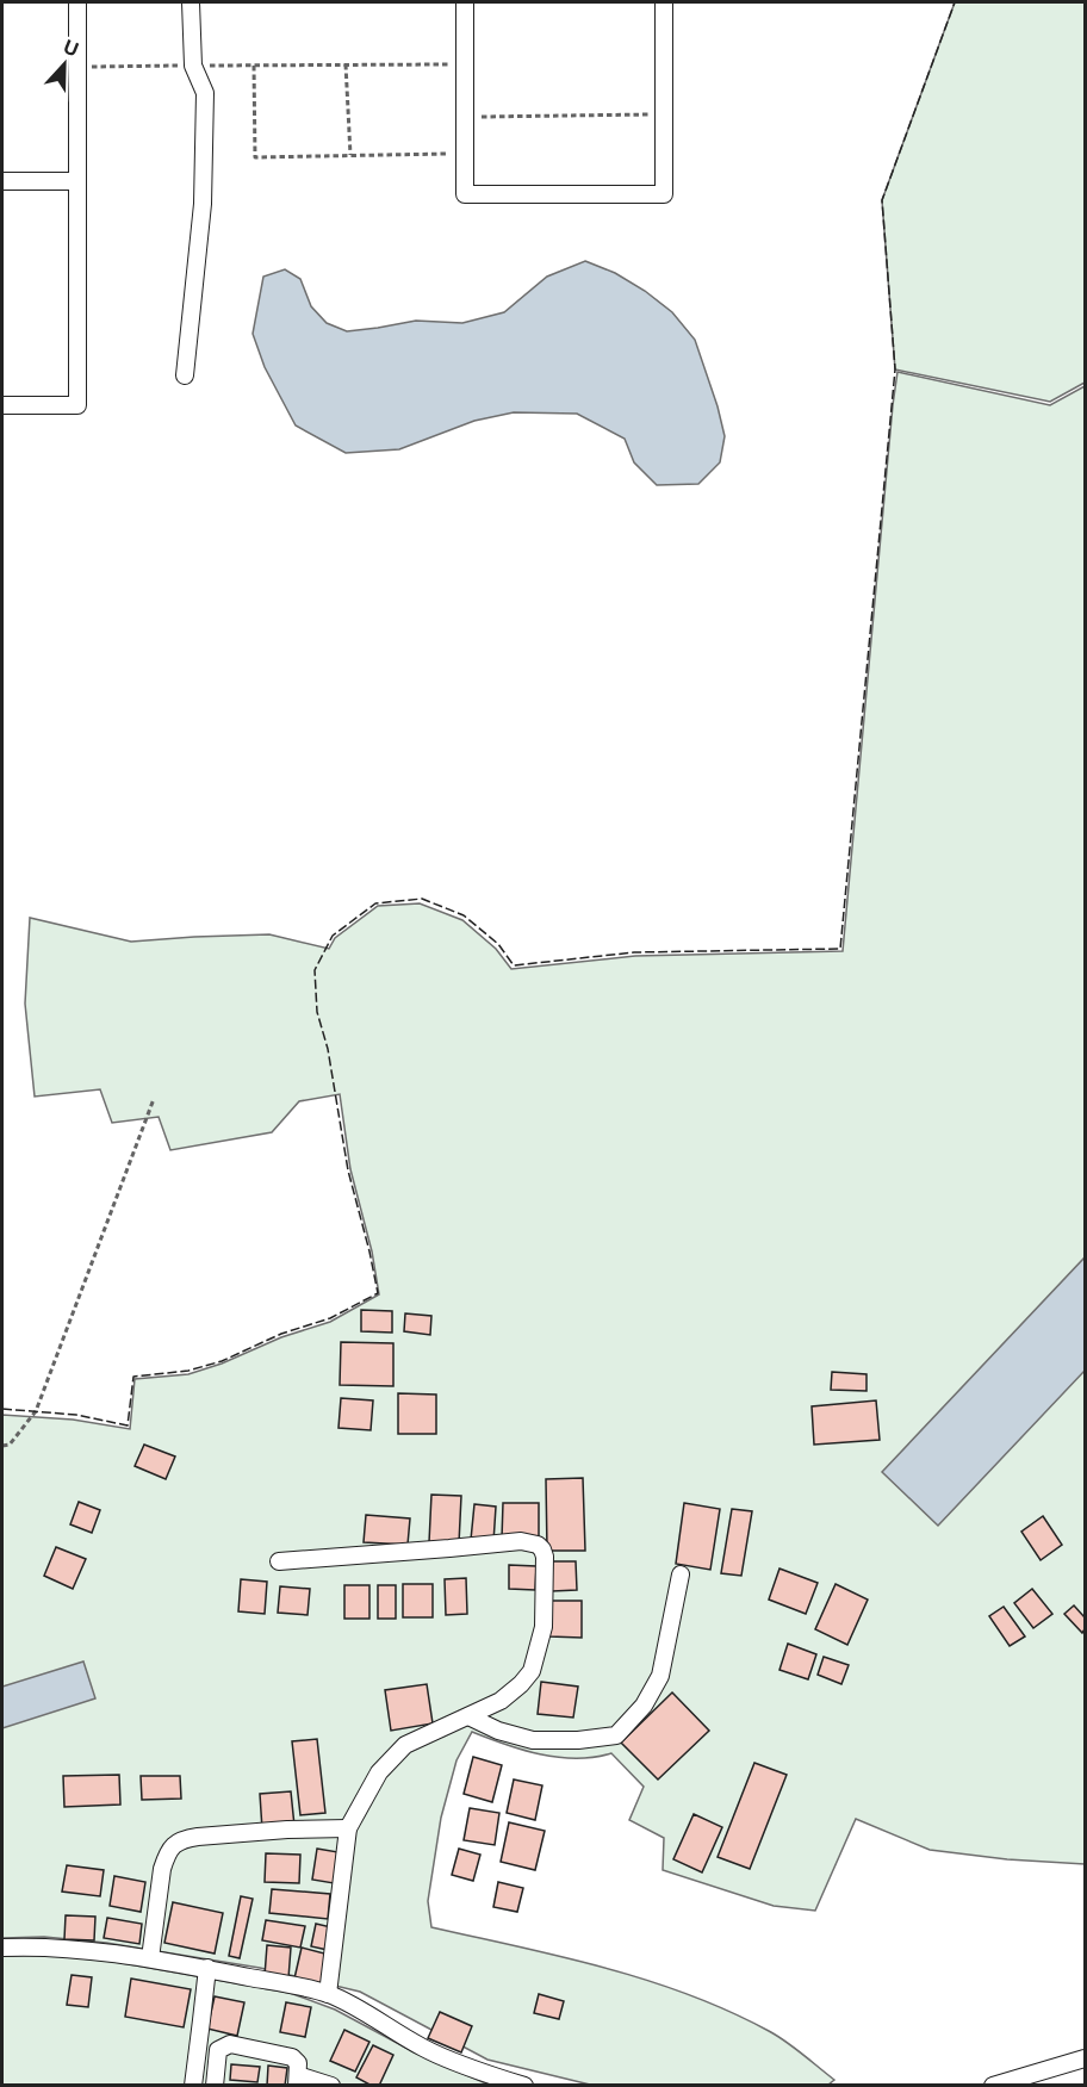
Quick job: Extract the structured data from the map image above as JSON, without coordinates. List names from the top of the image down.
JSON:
{
  "north": "top"
}
